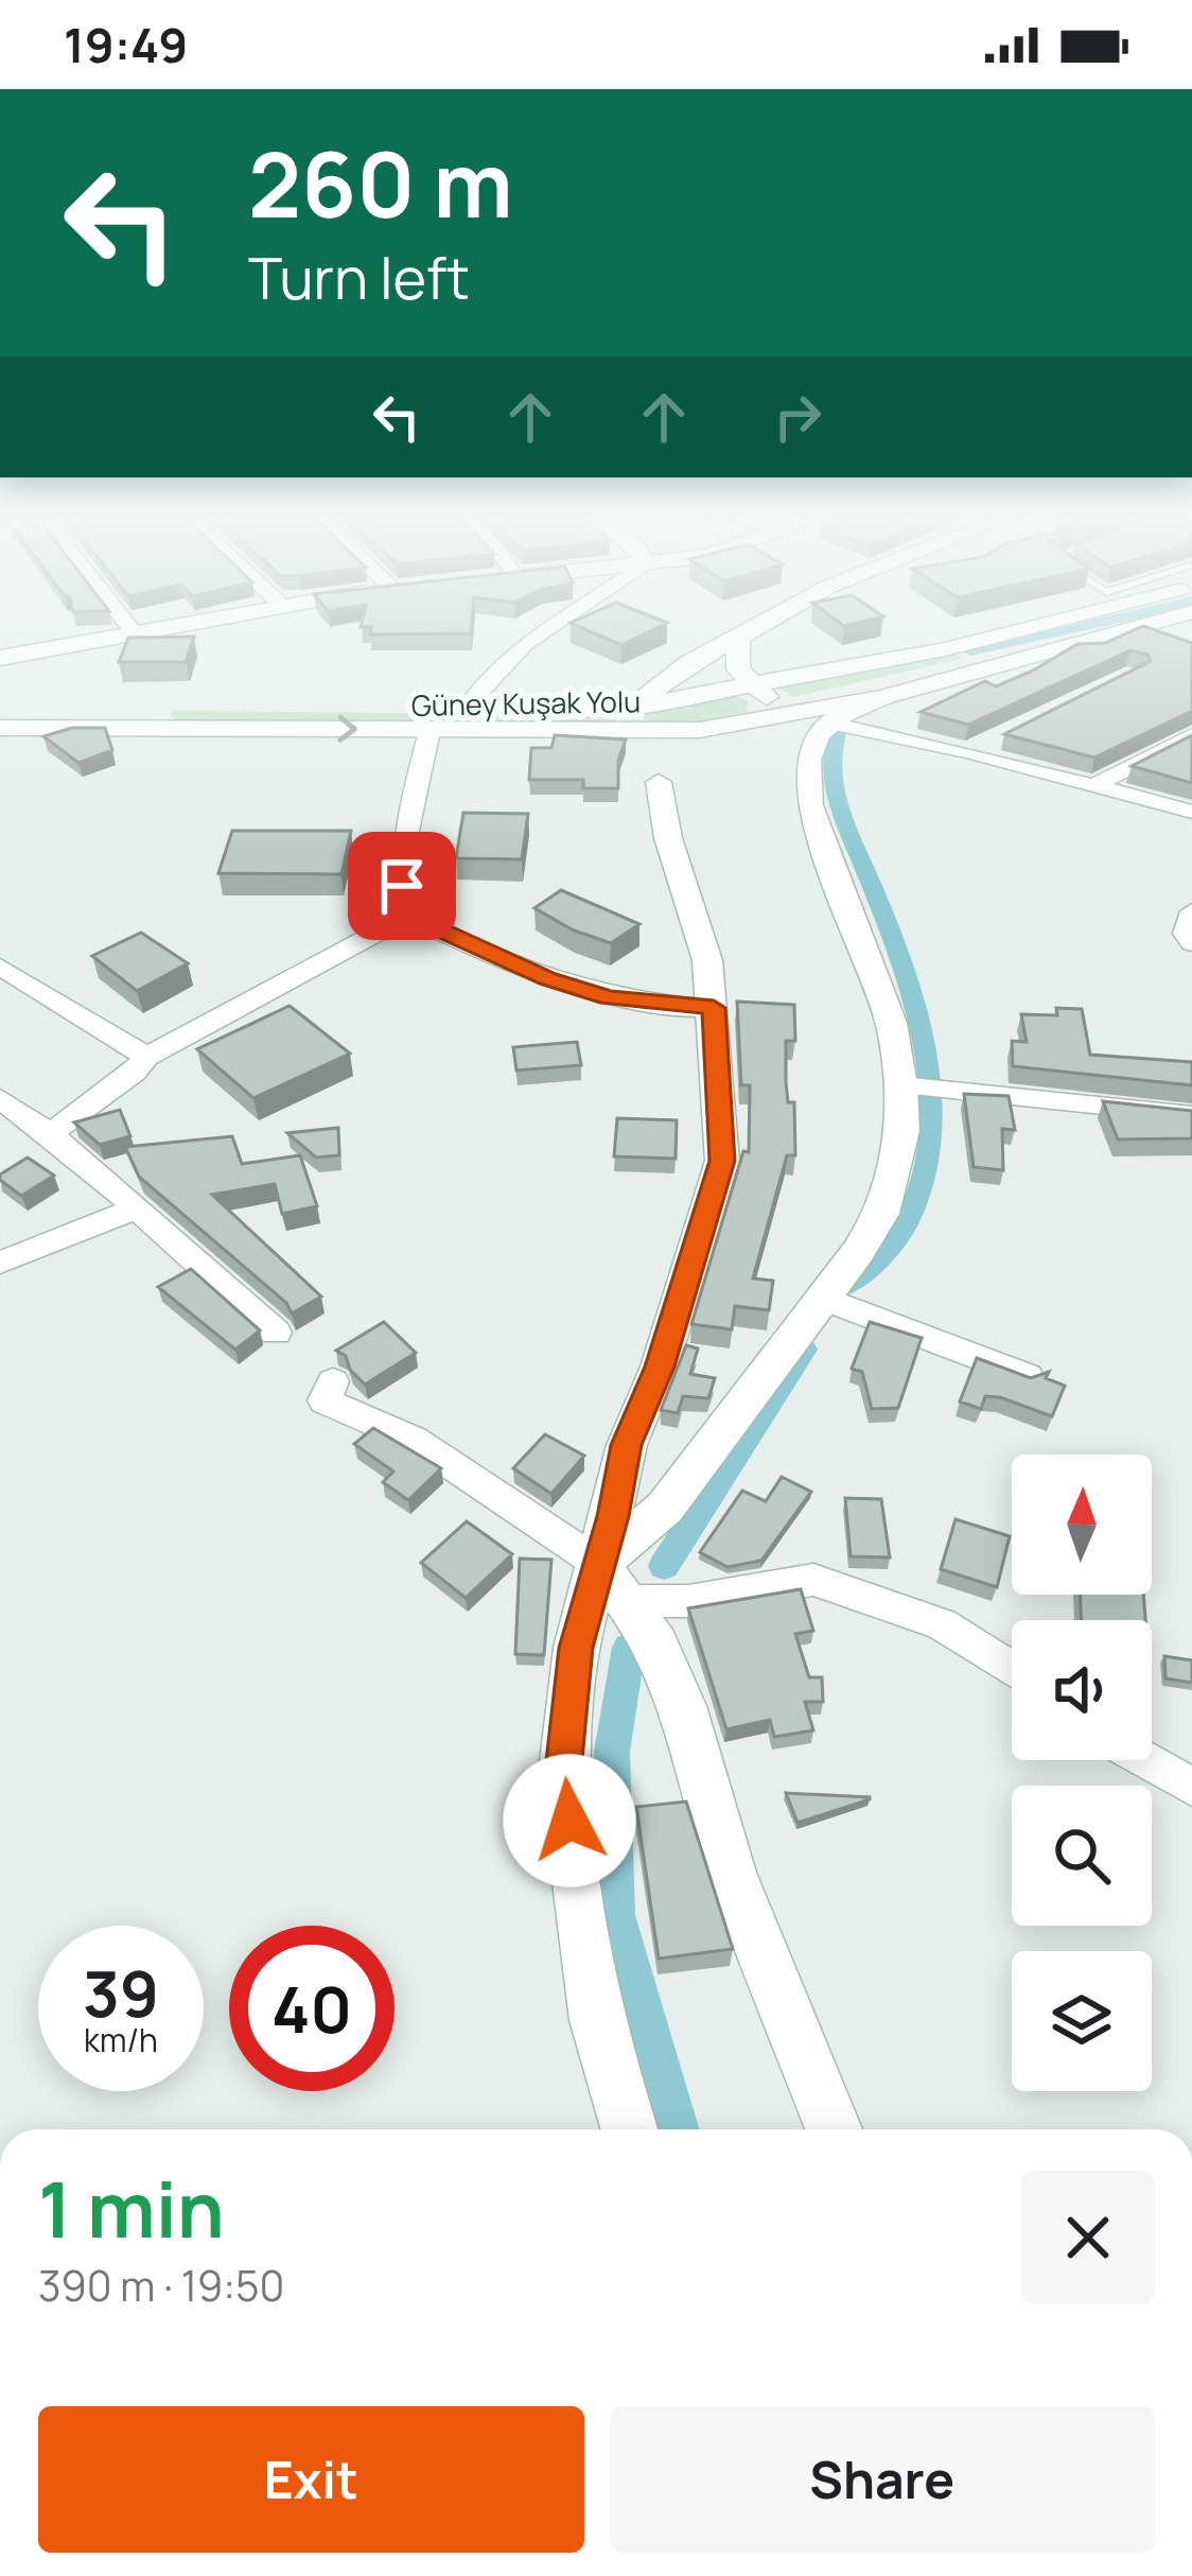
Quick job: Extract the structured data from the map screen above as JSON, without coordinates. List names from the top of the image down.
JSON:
{
  "streets": {
    "main road": ["Güney Kuşak Yolu"]
  },
  "north": "top",
  "page": {
    "status": "19:49",
    "turn": ["260 m", "Turn left"],
    "speed": "39 km/h",
    "limit": "40",
    "heading": ["1 min", "390 m · 19:50"],
    "buttons": ["Exit", "Share"]
  }
}
